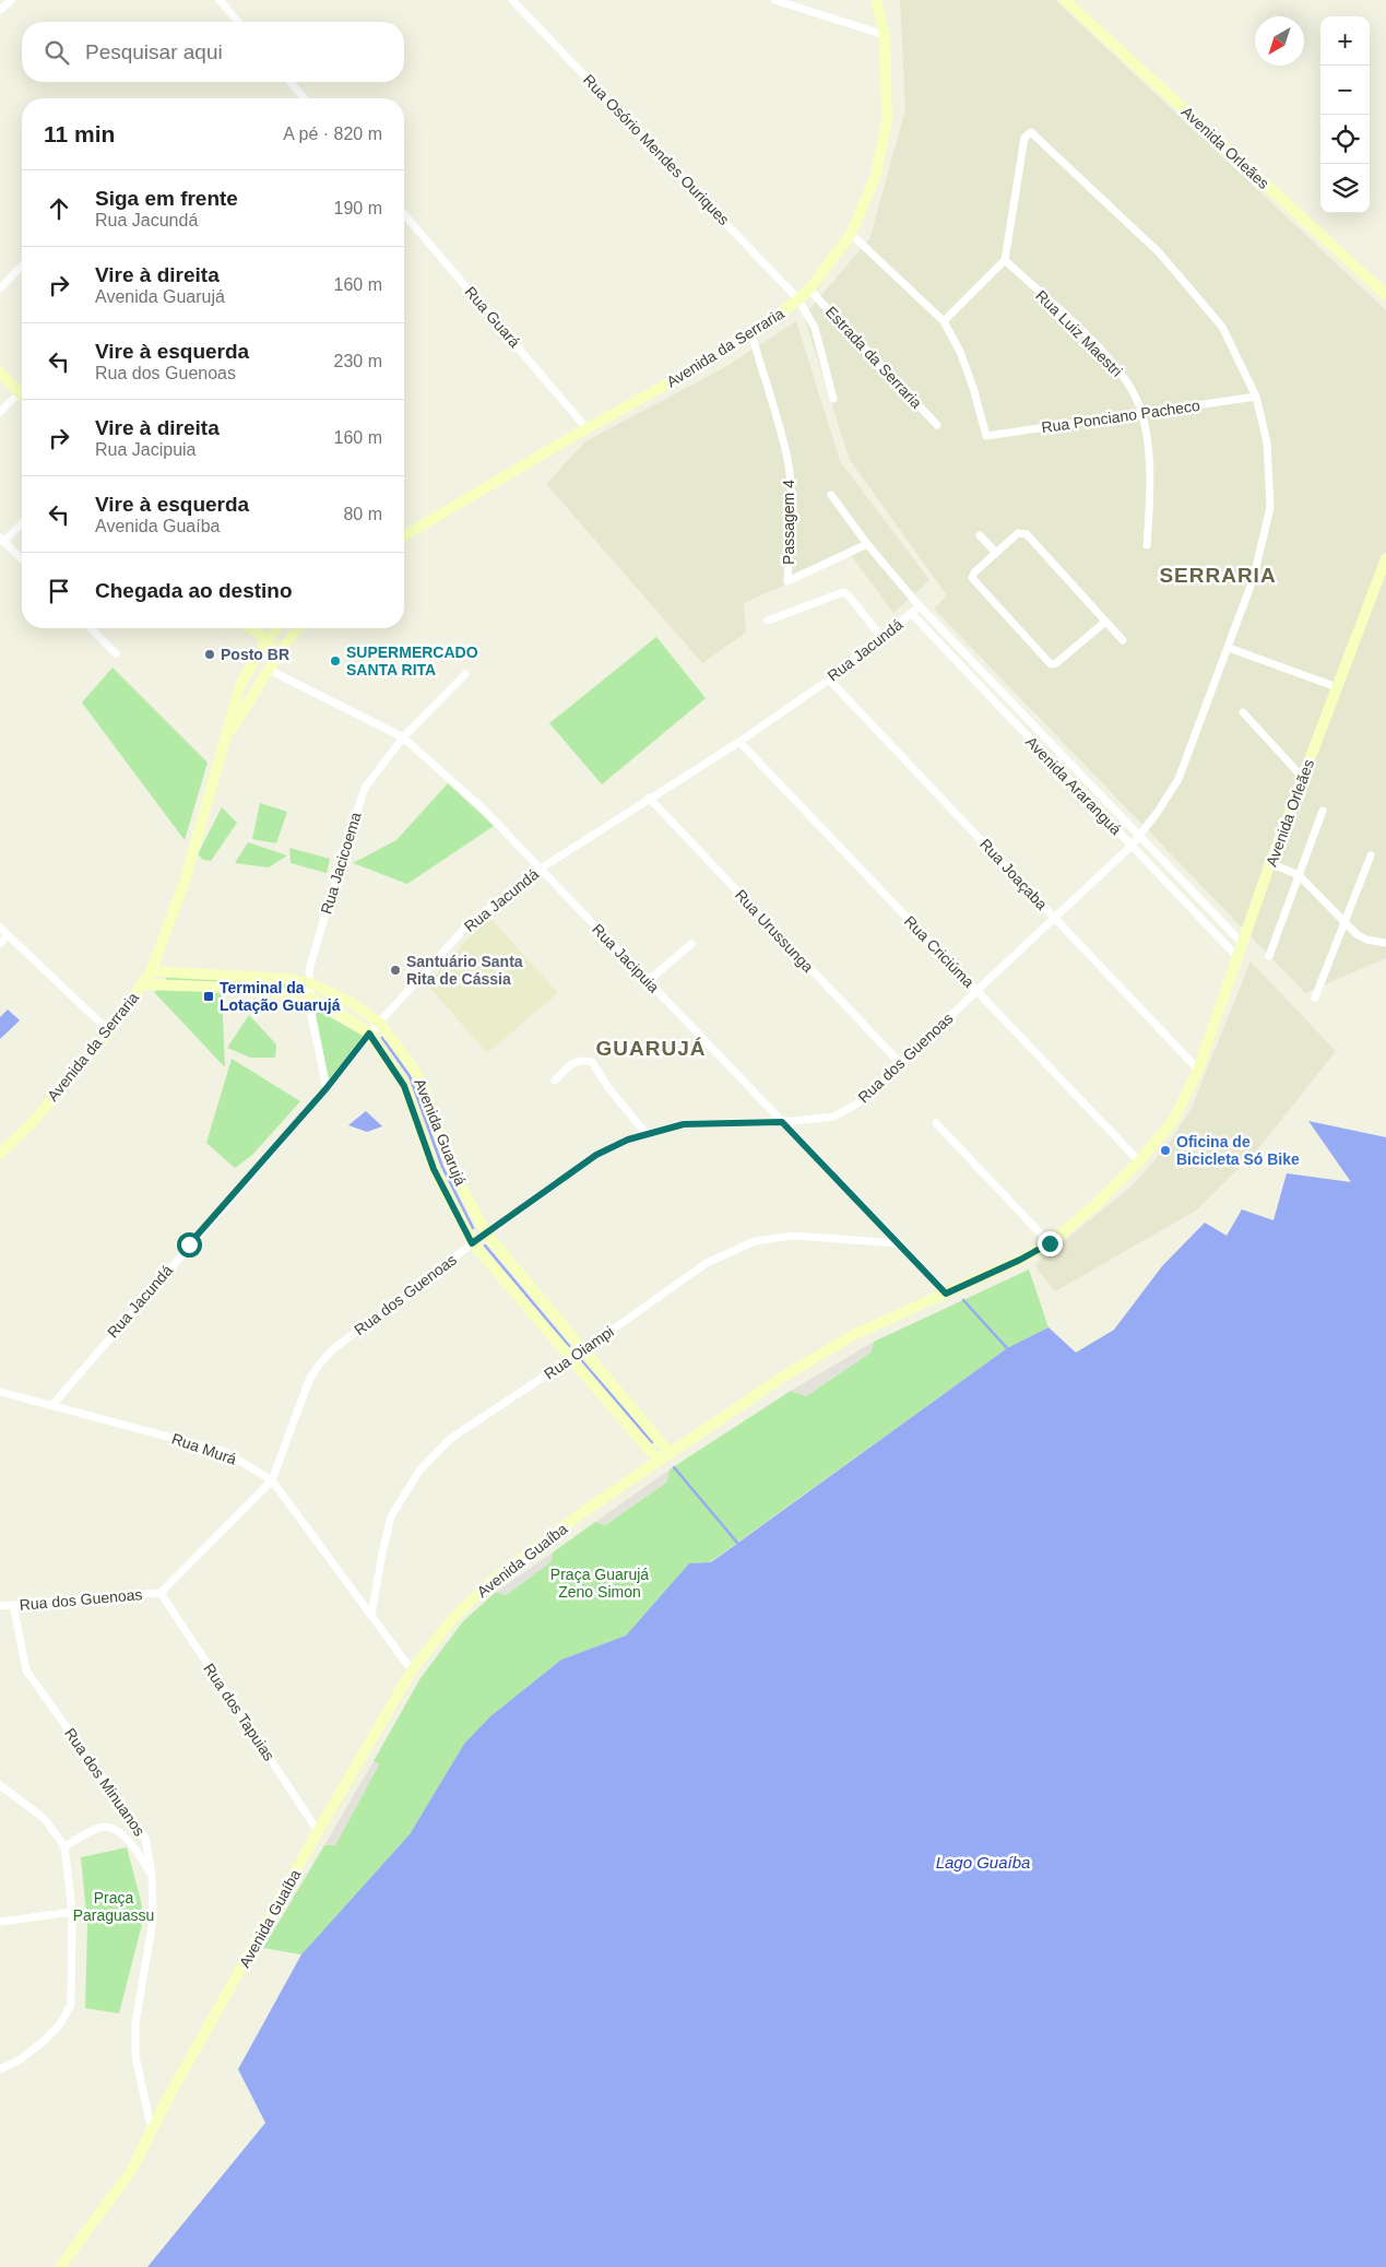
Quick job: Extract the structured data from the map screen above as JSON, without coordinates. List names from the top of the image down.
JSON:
{
  "streets": {
    "street": [
      "Avenida Orleães",
      "Rua Osório Mendes Ouriques",
      "Rua Guará",
      "Rua Luiz Maestri",
      "Avenida da Serraria",
      "Estrada da Serraria",
      "Rua Ponciano Pacheco",
      "Passagem 4",
      "Rua Jacundá",
      "Avenida Araranguá",
      "Rua Jacicoema",
      "Rua Joaçaba",
      "Rua Urussunga",
      "Rua Criciúma",
      "Rua Jacipuia",
      "Rua dos Guenoas",
      "Avenida Guarujá",
      "Rua Oiampi",
      "Rua Murá",
      "Avenida Guaíba",
      "Rua dos Tapuias",
      "Rua dos Minuanos"
    ]
  },
  "crossings": [
    ["Avenida Orleães", "Avenida Araranguá"],
    ["Avenida Orleães", "Rua Joaçaba"],
    ["Avenida Orleães", "Avenida Guaíba"],
    ["Rua Osório Mendes Ouriques", "Avenida da Serraria"],
    ["Rua Guará", "Avenida da Serraria"],
    ["Rua Luiz Maestri", "Rua Ponciano Pacheco"],
    ["Rua Luiz Maestri", "Rua dos Guenoas"],
    ["Avenida da Serraria", "Estrada da Serraria"],
    ["Avenida da Serraria", "Passagem 4"],
    ["Avenida da Serraria", "Rua Jacipuia"],
    ["Avenida da Serraria", "Avenida Guarujá"],
    ["Rua Ponciano Pacheco", "Rua dos Guenoas"],
    ["Rua Jacundá", "Avenida Araranguá"],
    ["Rua Jacundá", "Rua Jacicoema"],
    ["Rua Jacundá", "Rua Joaçaba"],
    ["Rua Jacundá", "Rua Urussunga"],
    ["Rua Jacundá", "Rua Criciúma"],
    ["Rua Jacundá", "Rua Jacipuia"],
    ["Rua Jacundá", "Avenida Guarujá"],
    ["Rua Jacundá", "Rua Murá"],
    ["Avenida Araranguá", "Rua dos Guenoas"],
    ["Rua Jacicoema", "Rua Jacipuia"],
    ["Rua Jacicoema", "Avenida Guarujá"],
    ["Rua Joaçaba", "Rua dos Guenoas"],
    ["Rua Joaçaba", "Avenida Guaíba"],
    ["Rua Urussunga", "Rua dos Guenoas"],
    ["Rua Criciúma", "Rua dos Guenoas"],
    ["Rua Criciúma", "Avenida Guaíba"],
    ["Rua Jacipuia", "Rua dos Guenoas"],
    ["Rua Jacipuia", "Rua Oiampi"],
    ["Rua Jacipuia", "Avenida Guaíba"],
    ["Rua dos Guenoas", "Avenida Guarujá"],
    ["Rua dos Guenoas", "Rua Murá"],
    ["Rua dos Guenoas", "Rua dos Tapuias"],
    ["Rua dos Guenoas", "Rua dos Minuanos"],
    ["Avenida Guarujá", "Rua Oiampi"],
    ["Avenida Guarujá", "Avenida Guaíba"],
    ["Rua Oiampi", "Rua Murá"],
    ["Rua Murá", "Avenida Guaíba"],
    ["Avenida Guaíba", "Rua dos Tapuias"],
    ["Avenida Guaíba", "Rua dos Minuanos"]
  ],
  "districts": ["SERRARIA", "GUARUJÁ"],
  "water": ["Lago Guaíba"],
  "parks": ["Praça Guarujá Zeno Simon", "Praça Paraguassu"],
  "places": {
    "other": [
      "Posto BR",
      "SUPERMERCADO SANTA RITA",
      "Santuário Santa Rita de Cássia",
      "Oficina de Bicicleta Só Bike"
    ],
    "transit": ["Terminal da Lotação Guarujá"]
  },
  "north": "bottom left",
  "page": {
    "map_buttons": ["+", "−"],
    "search": "Pesquisar aqui",
    "heading": ["11 min", "A pé · 820 m"],
    "list": [
      ["Siga em frente", "Rua Jacundá", "190 m"],
      ["Vire à direita", "Avenida Guarujá", "160 m"],
      ["Vire à esquerda", "Rua dos Guenoas", "230 m"],
      ["Vire à direita", "Rua Jacipuia", "160 m"],
      ["Vire à esquerda", "Avenida Guaíba", "80 m"],
      "Chegada ao destino"
    ]
  }
}
